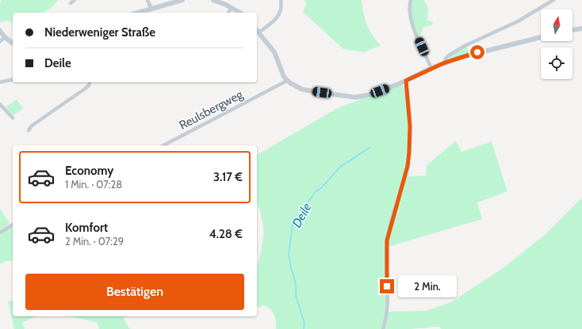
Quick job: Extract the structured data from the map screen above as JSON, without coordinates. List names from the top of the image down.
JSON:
{
  "streets": {
    "street": ["Reulsbergweg"]
  },
  "water": ["Deile"],
  "north": "top",
  "page": {
    "banner": ["Niederweniger Straße", "Deile"],
    "list": [
      {
        "name": "Economy",
        "note": "1 Min. · 07:28",
        "value": "3.17 €"
      },
      {
        "name": "Komfort",
        "note": "2 Min. · 07:29",
        "value": "4.28 €"
      }
    ],
    "buttons": "Bestätigen",
    "bubble": "2 Min."
  }
}
